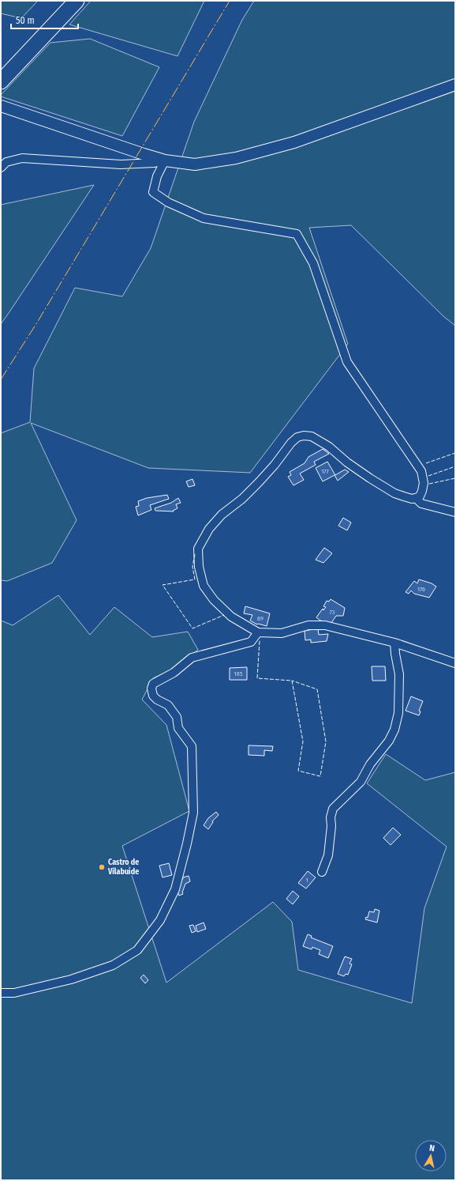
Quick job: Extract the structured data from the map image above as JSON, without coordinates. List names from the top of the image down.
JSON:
{
  "places": ["Castro de Vilabuíde"],
  "house_numbers": [
    "177",
    "176",
    "73",
    "69",
    "185",
    "1"
  ],
  "scale_bar": "50 m",
  "north": "top"
}
